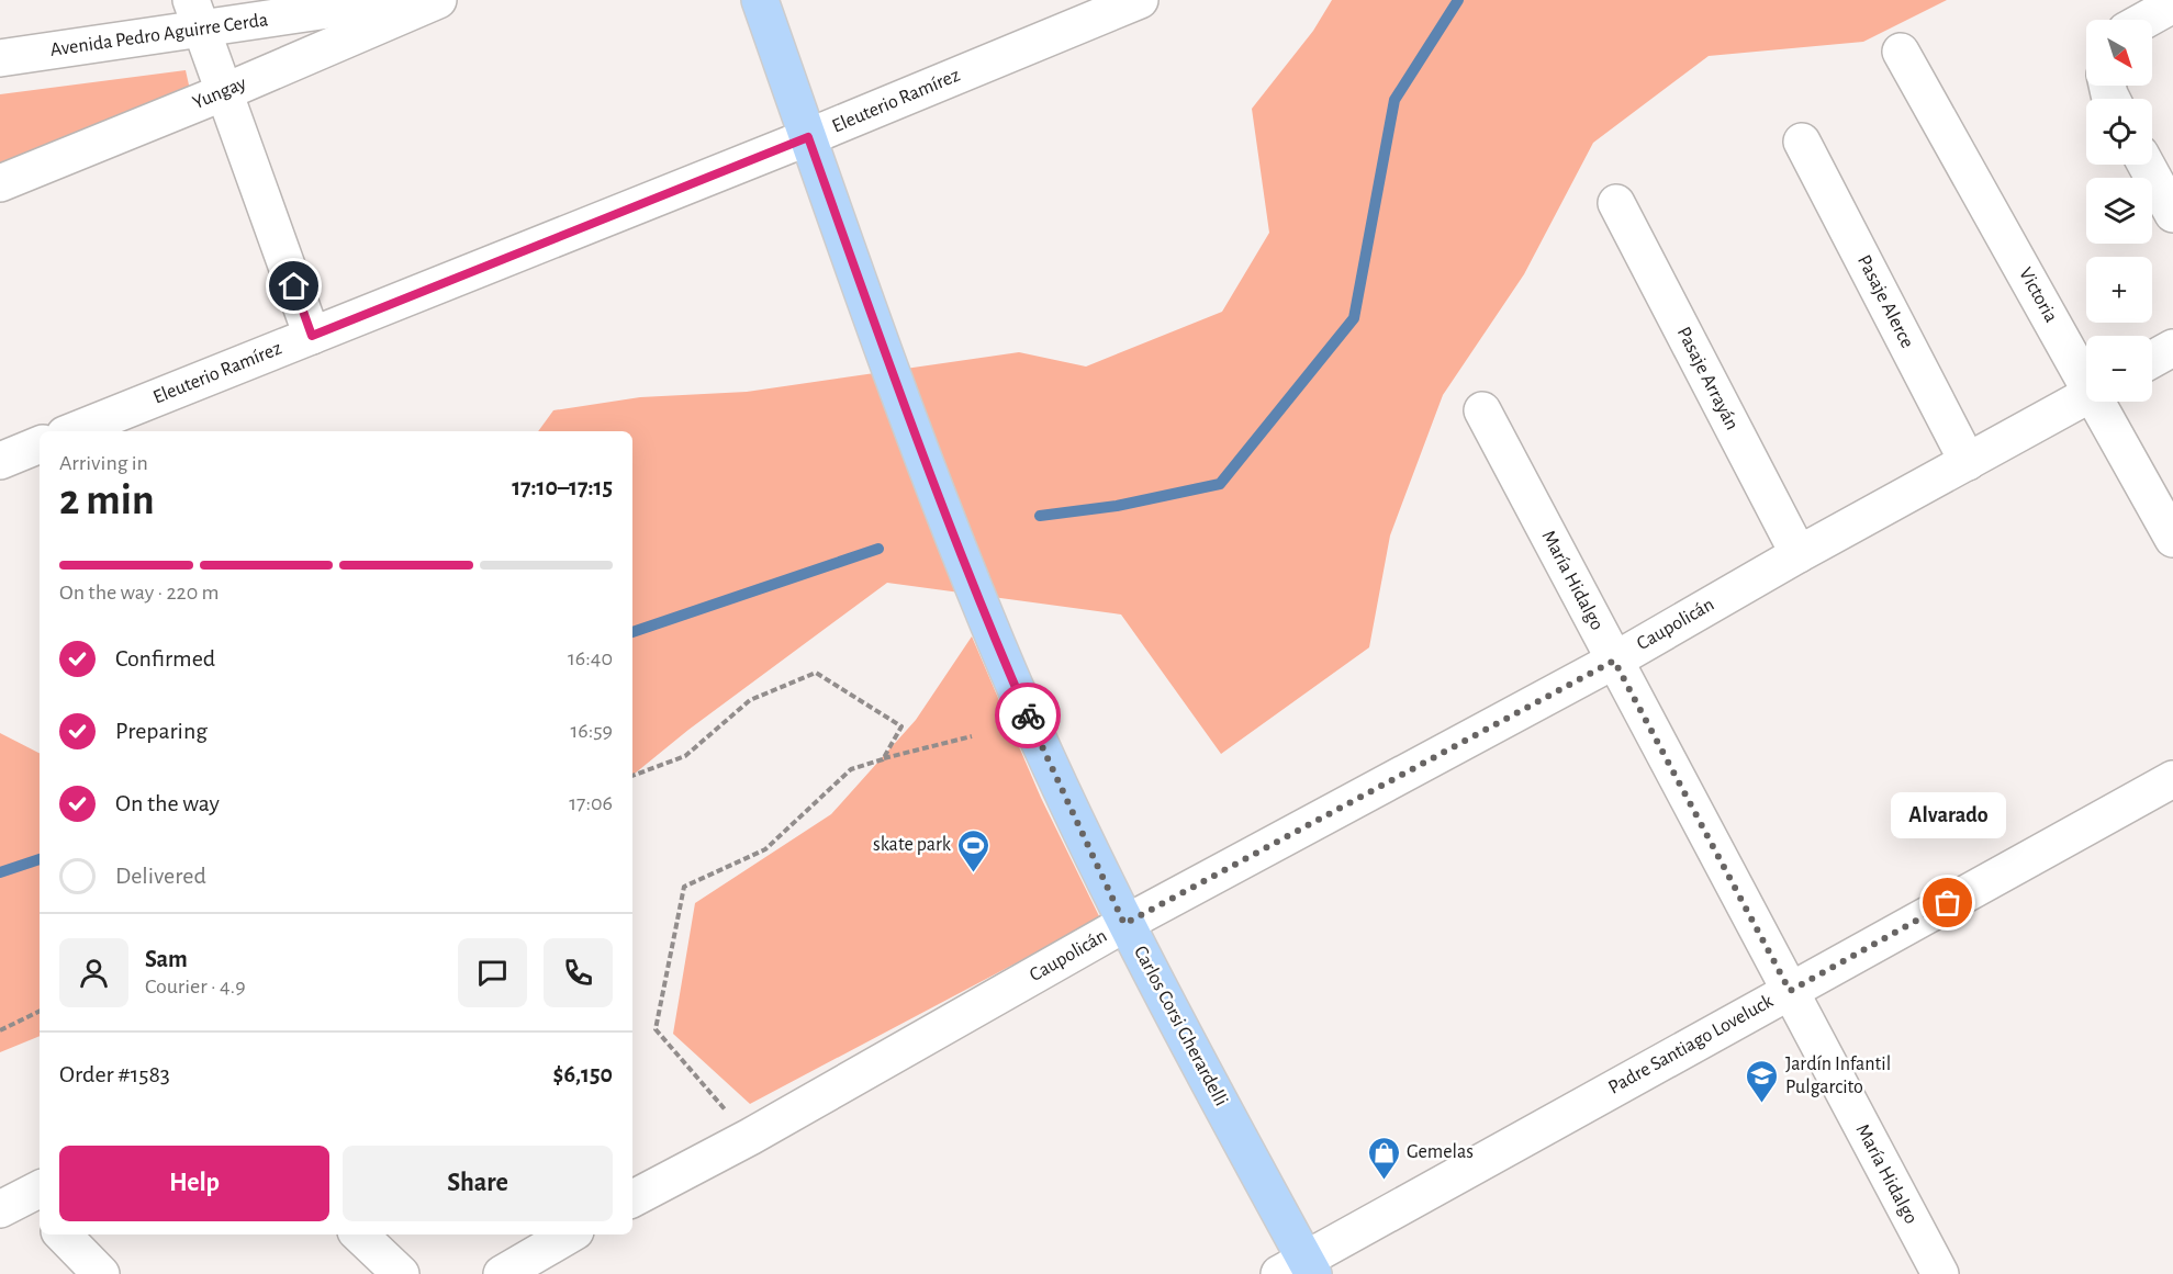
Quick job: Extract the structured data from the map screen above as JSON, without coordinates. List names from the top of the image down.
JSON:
{
  "streets": {
    "main road": ["Carlos Corsi Gherardelli"],
    "street": [
      "Avenida Pedro Aguirre Cerda",
      "Yungay",
      "Eleuterio Ramírez",
      "Victoria",
      "Pasaje Alerce",
      "Pasaje Arrayán",
      "María Hidalgo",
      "Caupolicán",
      "Padre Santiago Loveluck"
    ]
  },
  "crossings": [
    ["Eleuterio Ramírez", "Carlos Corsi Gherardelli"],
    ["Pasaje Alerce", "Caupolicán"],
    ["Pasaje Arrayán", "Caupolicán"],
    ["María Hidalgo", "Caupolicán"],
    ["María Hidalgo", "Padre Santiago Loveluck"],
    ["Caupolicán", "Carlos Corsi Gherardelli"],
    ["Carlos Corsi Gherardelli", "Padre Santiago Loveluck"]
  ],
  "places": {
    "sports": ["skate park"],
    "other": ["Alvarado"],
    "school or university": ["Jardín Infantil Pulgarcito"],
    "shop": ["Gemelas"]
  },
  "north": "bottom right",
  "page": {
    "map_buttons": ["+", "−"],
    "heading": ["2 min", "Arriving in", "17:10–17:15"],
    "panel": [
      "Sam",
      "Courier · 4.9",
      "Order #1583",
      "$6,150"
    ],
    "bar": "On the way · 220 m",
    "list": [
      ["Confirmed", "16:40"],
      ["Preparing", "16:59"],
      ["On the way", "17:06"],
      "Delivered"
    ],
    "bubble": "Alvarado",
    "buttons": ["Help", "Share"]
  }
}
